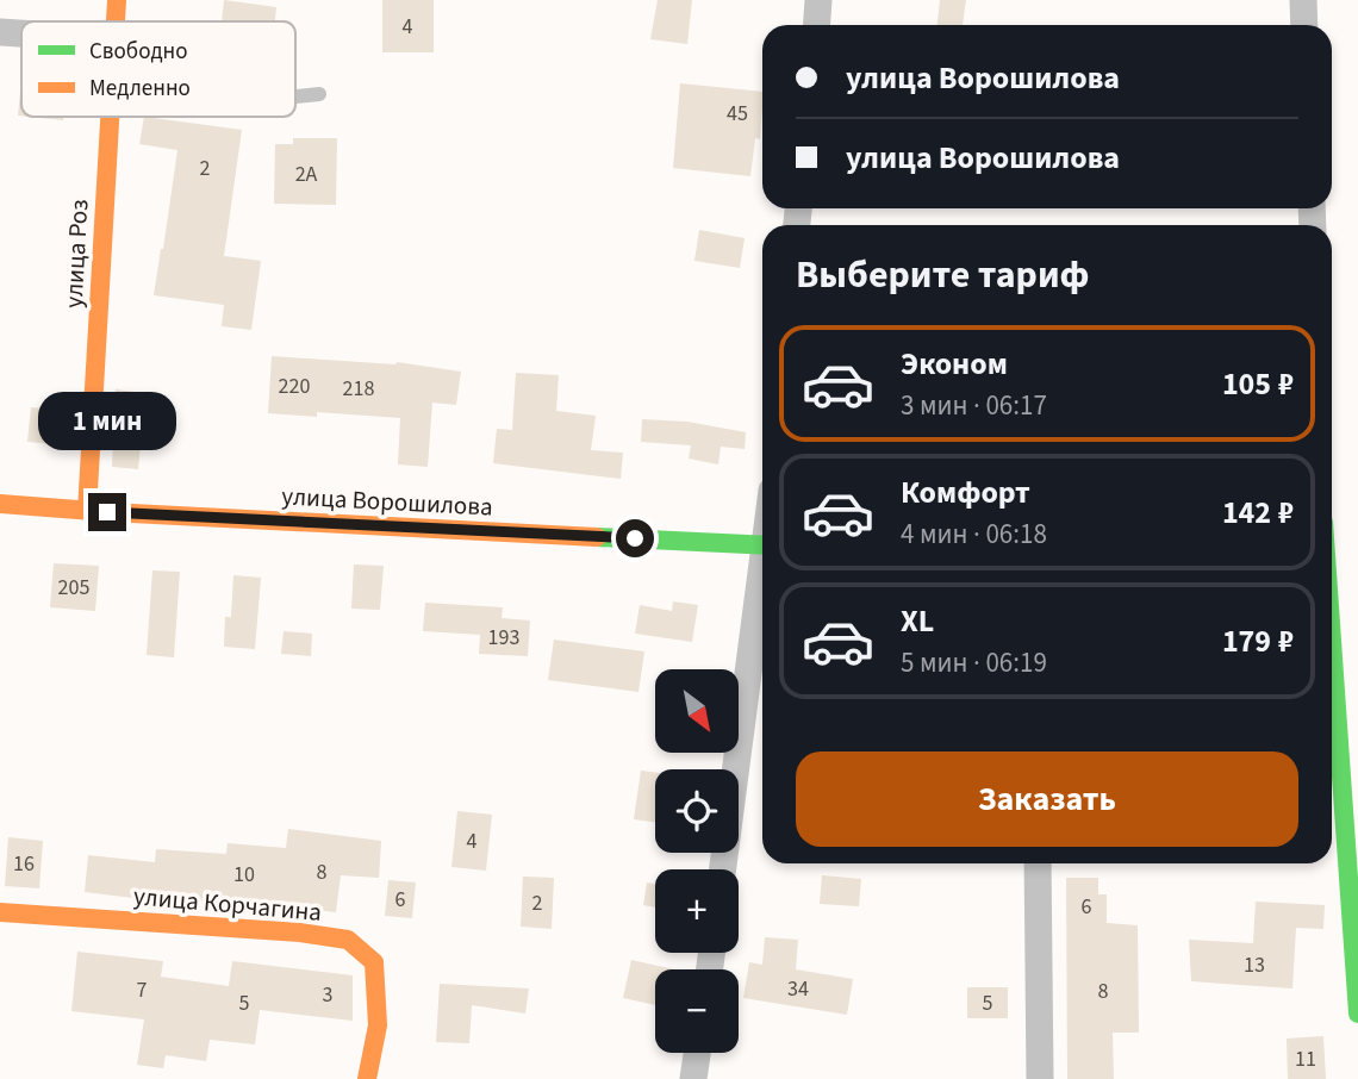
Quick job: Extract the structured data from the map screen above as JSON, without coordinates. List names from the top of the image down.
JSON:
{
  "streets": {
    "street": ["улица Роз", "улица Ворошилова", "улица Корчагина"]
  },
  "crossings": [
    ["улица Роз", "улица Ворошилова"]
  ],
  "house_numbers": [
    "4",
    "45",
    "2",
    "2А",
    "220",
    "218",
    "205",
    "193",
    "4",
    "16",
    "8",
    "10",
    "6",
    "2",
    "6",
    "13",
    "34",
    "7",
    "8",
    "3",
    "5",
    "5",
    "11"
  ],
  "legend": ["Свободно", "Медленно"],
  "north": "bottom right",
  "page": {
    "banner": ["улица Ворошилова", "улица Ворошилова"],
    "heading": "Выберите тариф",
    "list": [
      {
        "name": "Эконом",
        "note": "3 мин · 06:17",
        "value": "105 ₽"
      },
      {
        "name": "Комфорт",
        "note": "4 мин · 06:18",
        "value": "142 ₽"
      },
      {
        "name": "XL",
        "note": "5 мин · 06:19",
        "value": "179 ₽"
      }
    ],
    "bubble": "1 мин",
    "map_buttons": ["+", "−"],
    "buttons": "Заказать"
  }
}
